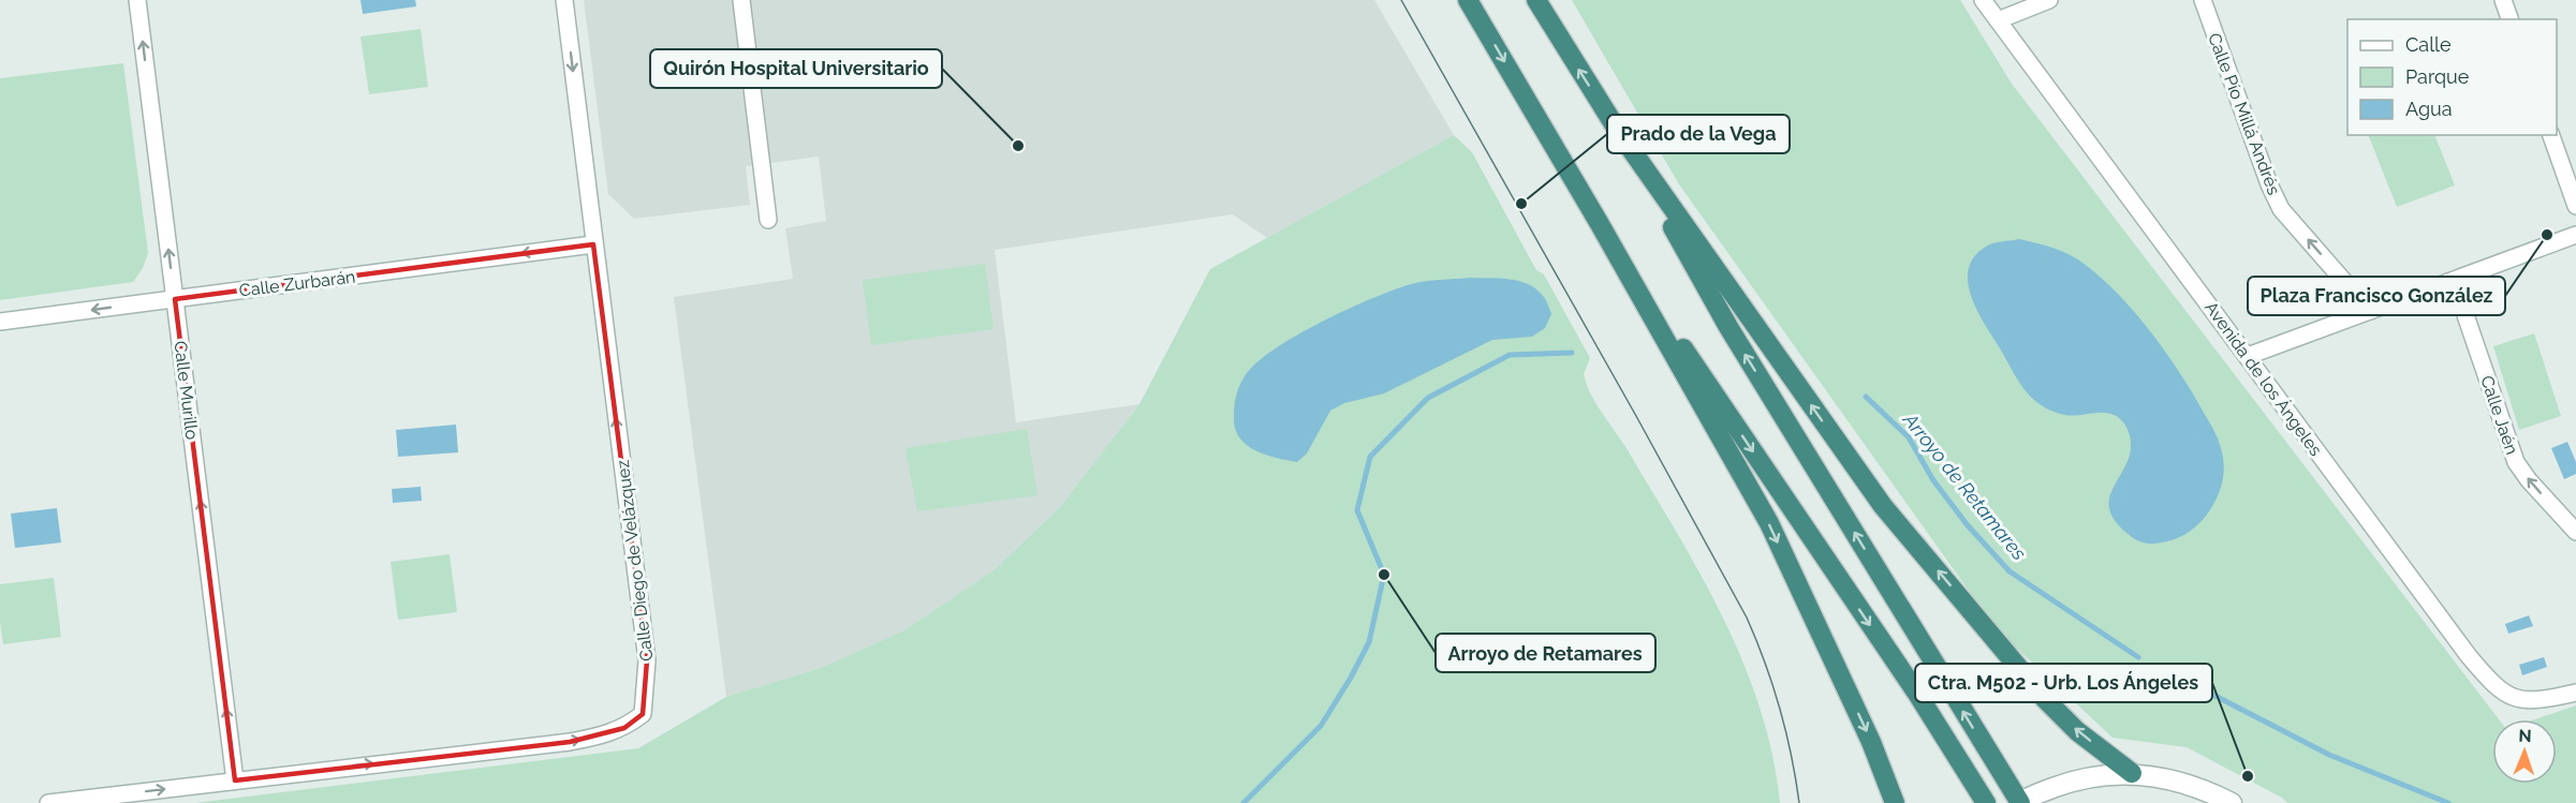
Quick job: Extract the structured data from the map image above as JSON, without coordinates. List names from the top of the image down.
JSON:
{
  "streets": {
    "street": [
      "Calle Pío Millá Andrés",
      "Calle Zurbarán",
      "Avenida de los Ángeles",
      "Calle Murillo",
      "Calle Jaén",
      "Calle Diego de Velázquez"
    ]
  },
  "crossings": [
    ["Calle Zurbarán", "Calle Murillo"],
    ["Calle Zurbarán", "Calle Diego de Velázquez"],
    ["Calle Murillo", "Calle Diego de Velázquez"]
  ],
  "one_way": [
    "Calle Pío Millá Andrés",
    "Calle Zurbarán",
    "Calle Murillo",
    "Calle Jaén"
  ],
  "water": ["Arroyo de Retamares"],
  "places": [
    "Quirón Hospital Universitario",
    "Prado de la Vega",
    "Plaza Francisco González",
    "Arroyo de Retamares",
    "Ctra. M502 - Urb. Los Ángeles"
  ],
  "legend": ["Calle", "Parque", "Agua"],
  "north": "top"
}
